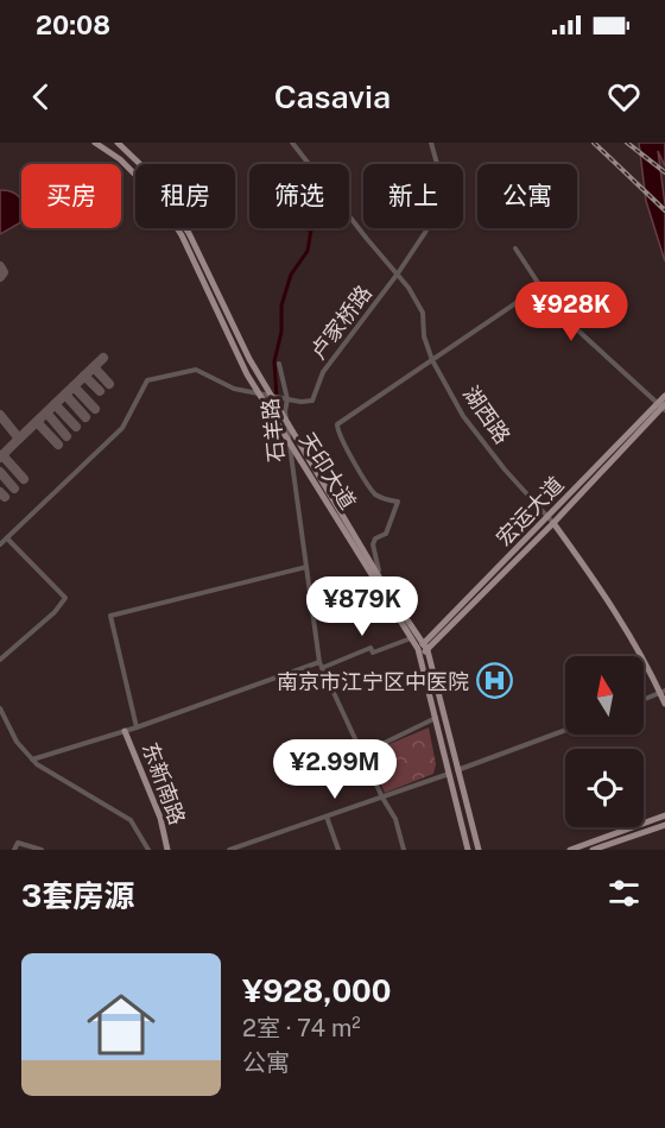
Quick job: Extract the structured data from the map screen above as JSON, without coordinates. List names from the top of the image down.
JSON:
{
  "streets": {
    "main road": [
      "湖西路",
      "天印大道",
      "宏运大道",
      "东新南路"
    ],
    "street": ["卢家桥路", "石羊路"]
  },
  "crossings": [
    ["卢家桥路", "湖西路"],
    ["卢家桥路", "石羊路"],
    ["湖西路", "宏运大道"],
    ["天印大道", "宏运大道"]
  ],
  "places": {
    "hospital": ["南京市江宁区中医院"]
  },
  "north": "top",
  "page": {
    "status": "20:08",
    "header": "Casavia",
    "chip": [
      "买房",
      "租房",
      "筛选",
      "新上",
      "公寓"
    ],
    "price": ["¥928K", "¥879K", "¥2.99M"],
    "heading": "3套房源",
    "list": [
      {
        "name": "¥928,000",
        "note": "2室 · 74 m² · 公寓"
      }
    ]
  }
}
